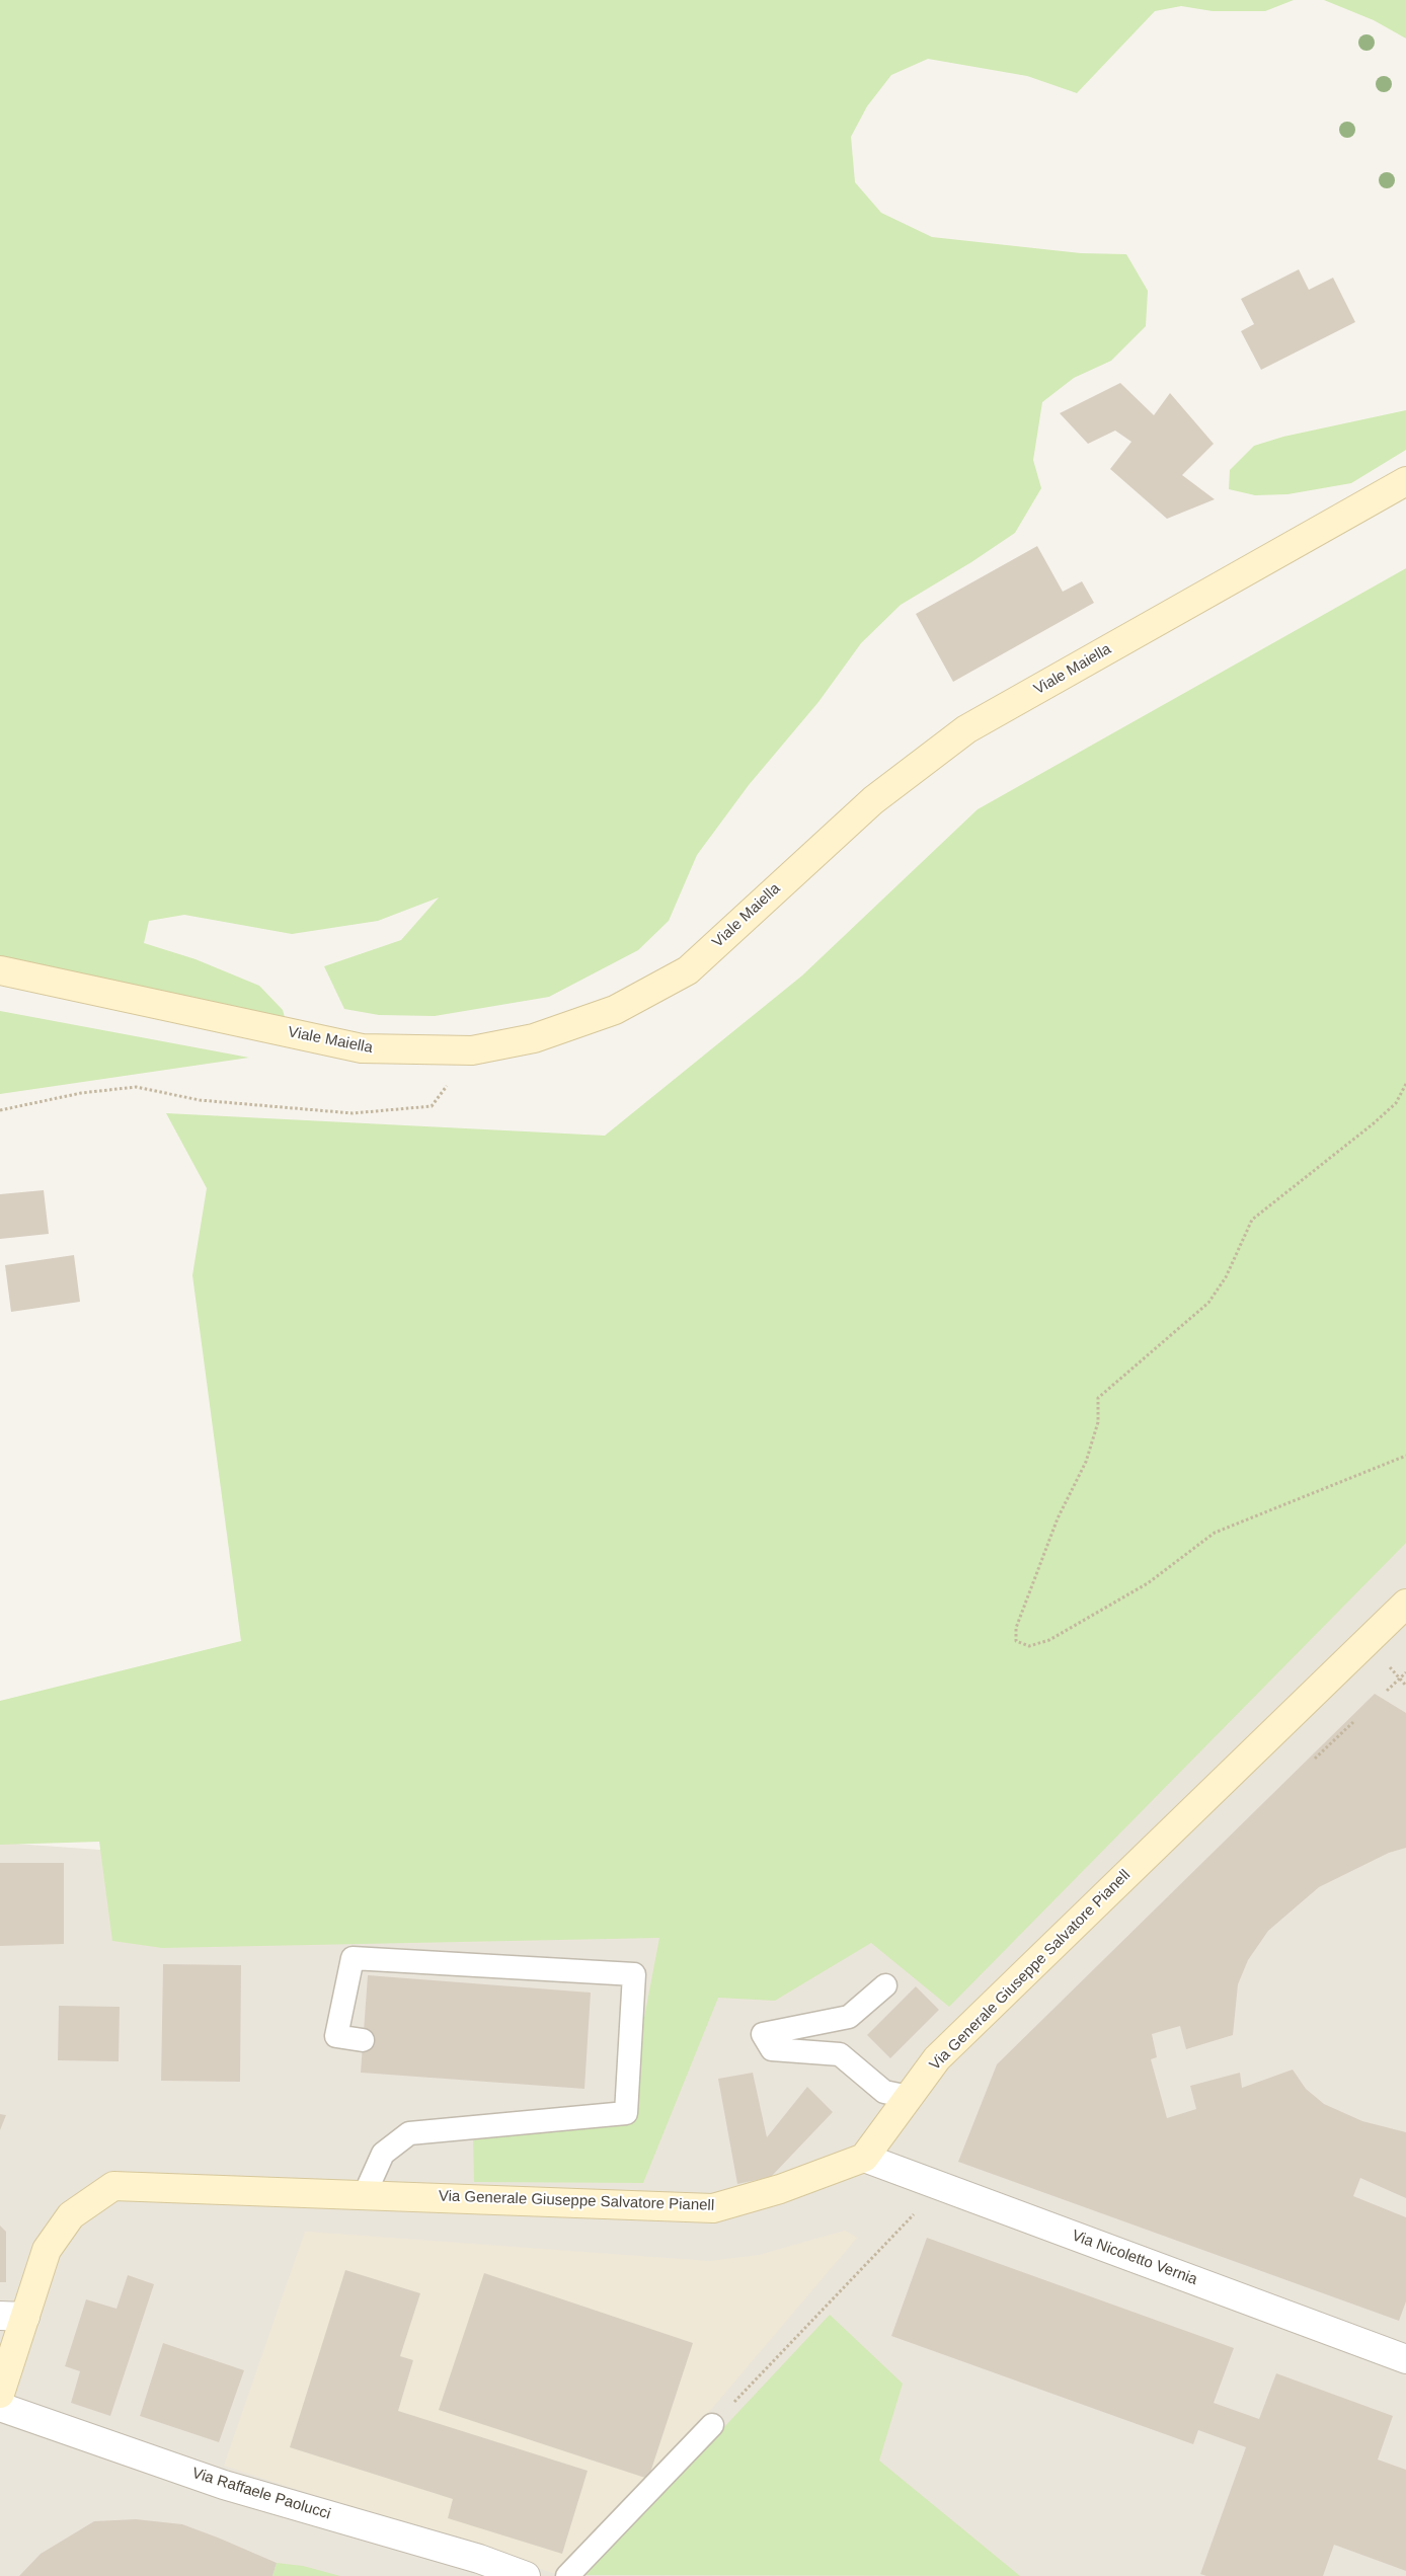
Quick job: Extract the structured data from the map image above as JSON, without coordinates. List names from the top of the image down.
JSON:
{
  "streets": {
    "street": [
      "Viale Maiella",
      "Via Generale Giuseppe Salvatore Pianell",
      "Via Nicoletto Vernia",
      "Via Raffaele Paolucci"
    ]
  },
  "crossings": [
    ["Via Generale Giuseppe Salvatore Pianell", "Via Nicoletto Vernia"]
  ]
}
